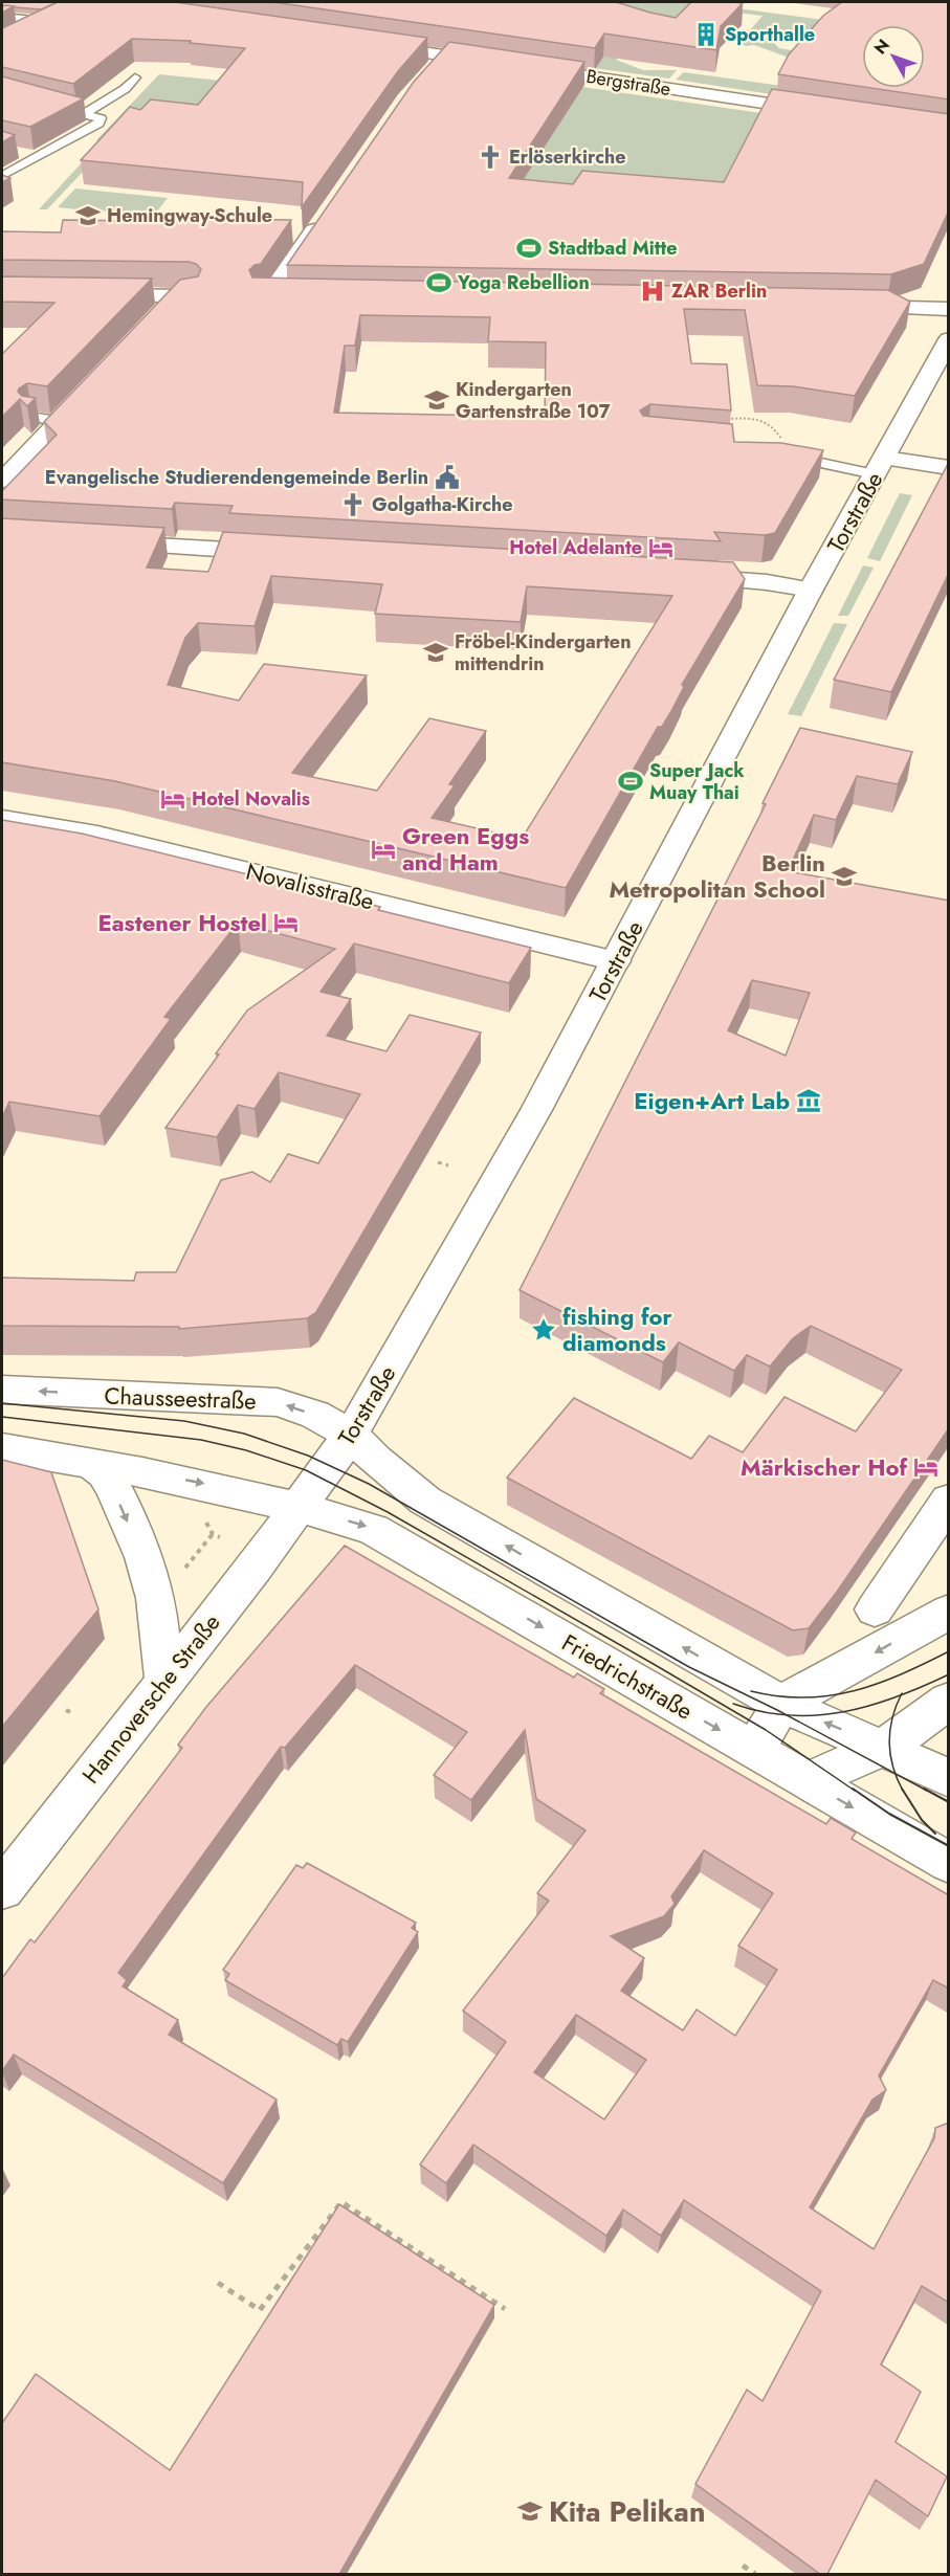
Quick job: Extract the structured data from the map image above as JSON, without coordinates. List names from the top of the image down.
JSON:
{
  "streets": {
    "main road": [
      "Bergstraße",
      "Torstraße",
      "Novalisstraße",
      "Chausseestraße",
      "Friedrichstraße",
      "Hannoversche Straße"
    ]
  },
  "crossings": [
    ["Torstraße", "Novalisstraße"],
    ["Torstraße", "Chausseestraße"],
    ["Torstraße", "Friedrichstraße"],
    ["Torstraße", "Hannoversche Straße"],
    ["Friedrichstraße", "Hannoversche Straße"]
  ],
  "places": {
    "building": ["Sporthalle"],
    "church": ["Erlöserkirche", "Golgatha-Kirche"],
    "school or university": [
      "Hemingway-Schule",
      "Kindergarten Gartenstraße 107",
      "Fröbel-Kindergarten mittendrin",
      "Berlin Metropolitan School",
      "Kita Pelikan"
    ],
    "sports": ["Stadtbad Mitte", "Yoga Rebellion", "Super Jack Muay Thai"],
    "hospital": ["ZAR Berlin"],
    "public building": ["Evangelische Studierendengemeinde Berlin"],
    "hotel": [
      "Hotel Adelante",
      "Hotel Novalis",
      "Green Eggs and Ham",
      "Eastener Hostel",
      "Märkischer Hof"
    ],
    "museum": ["Eigen+Art Lab"],
    "place": ["fishing for diamonds"]
  },
  "north": "top left"
}
